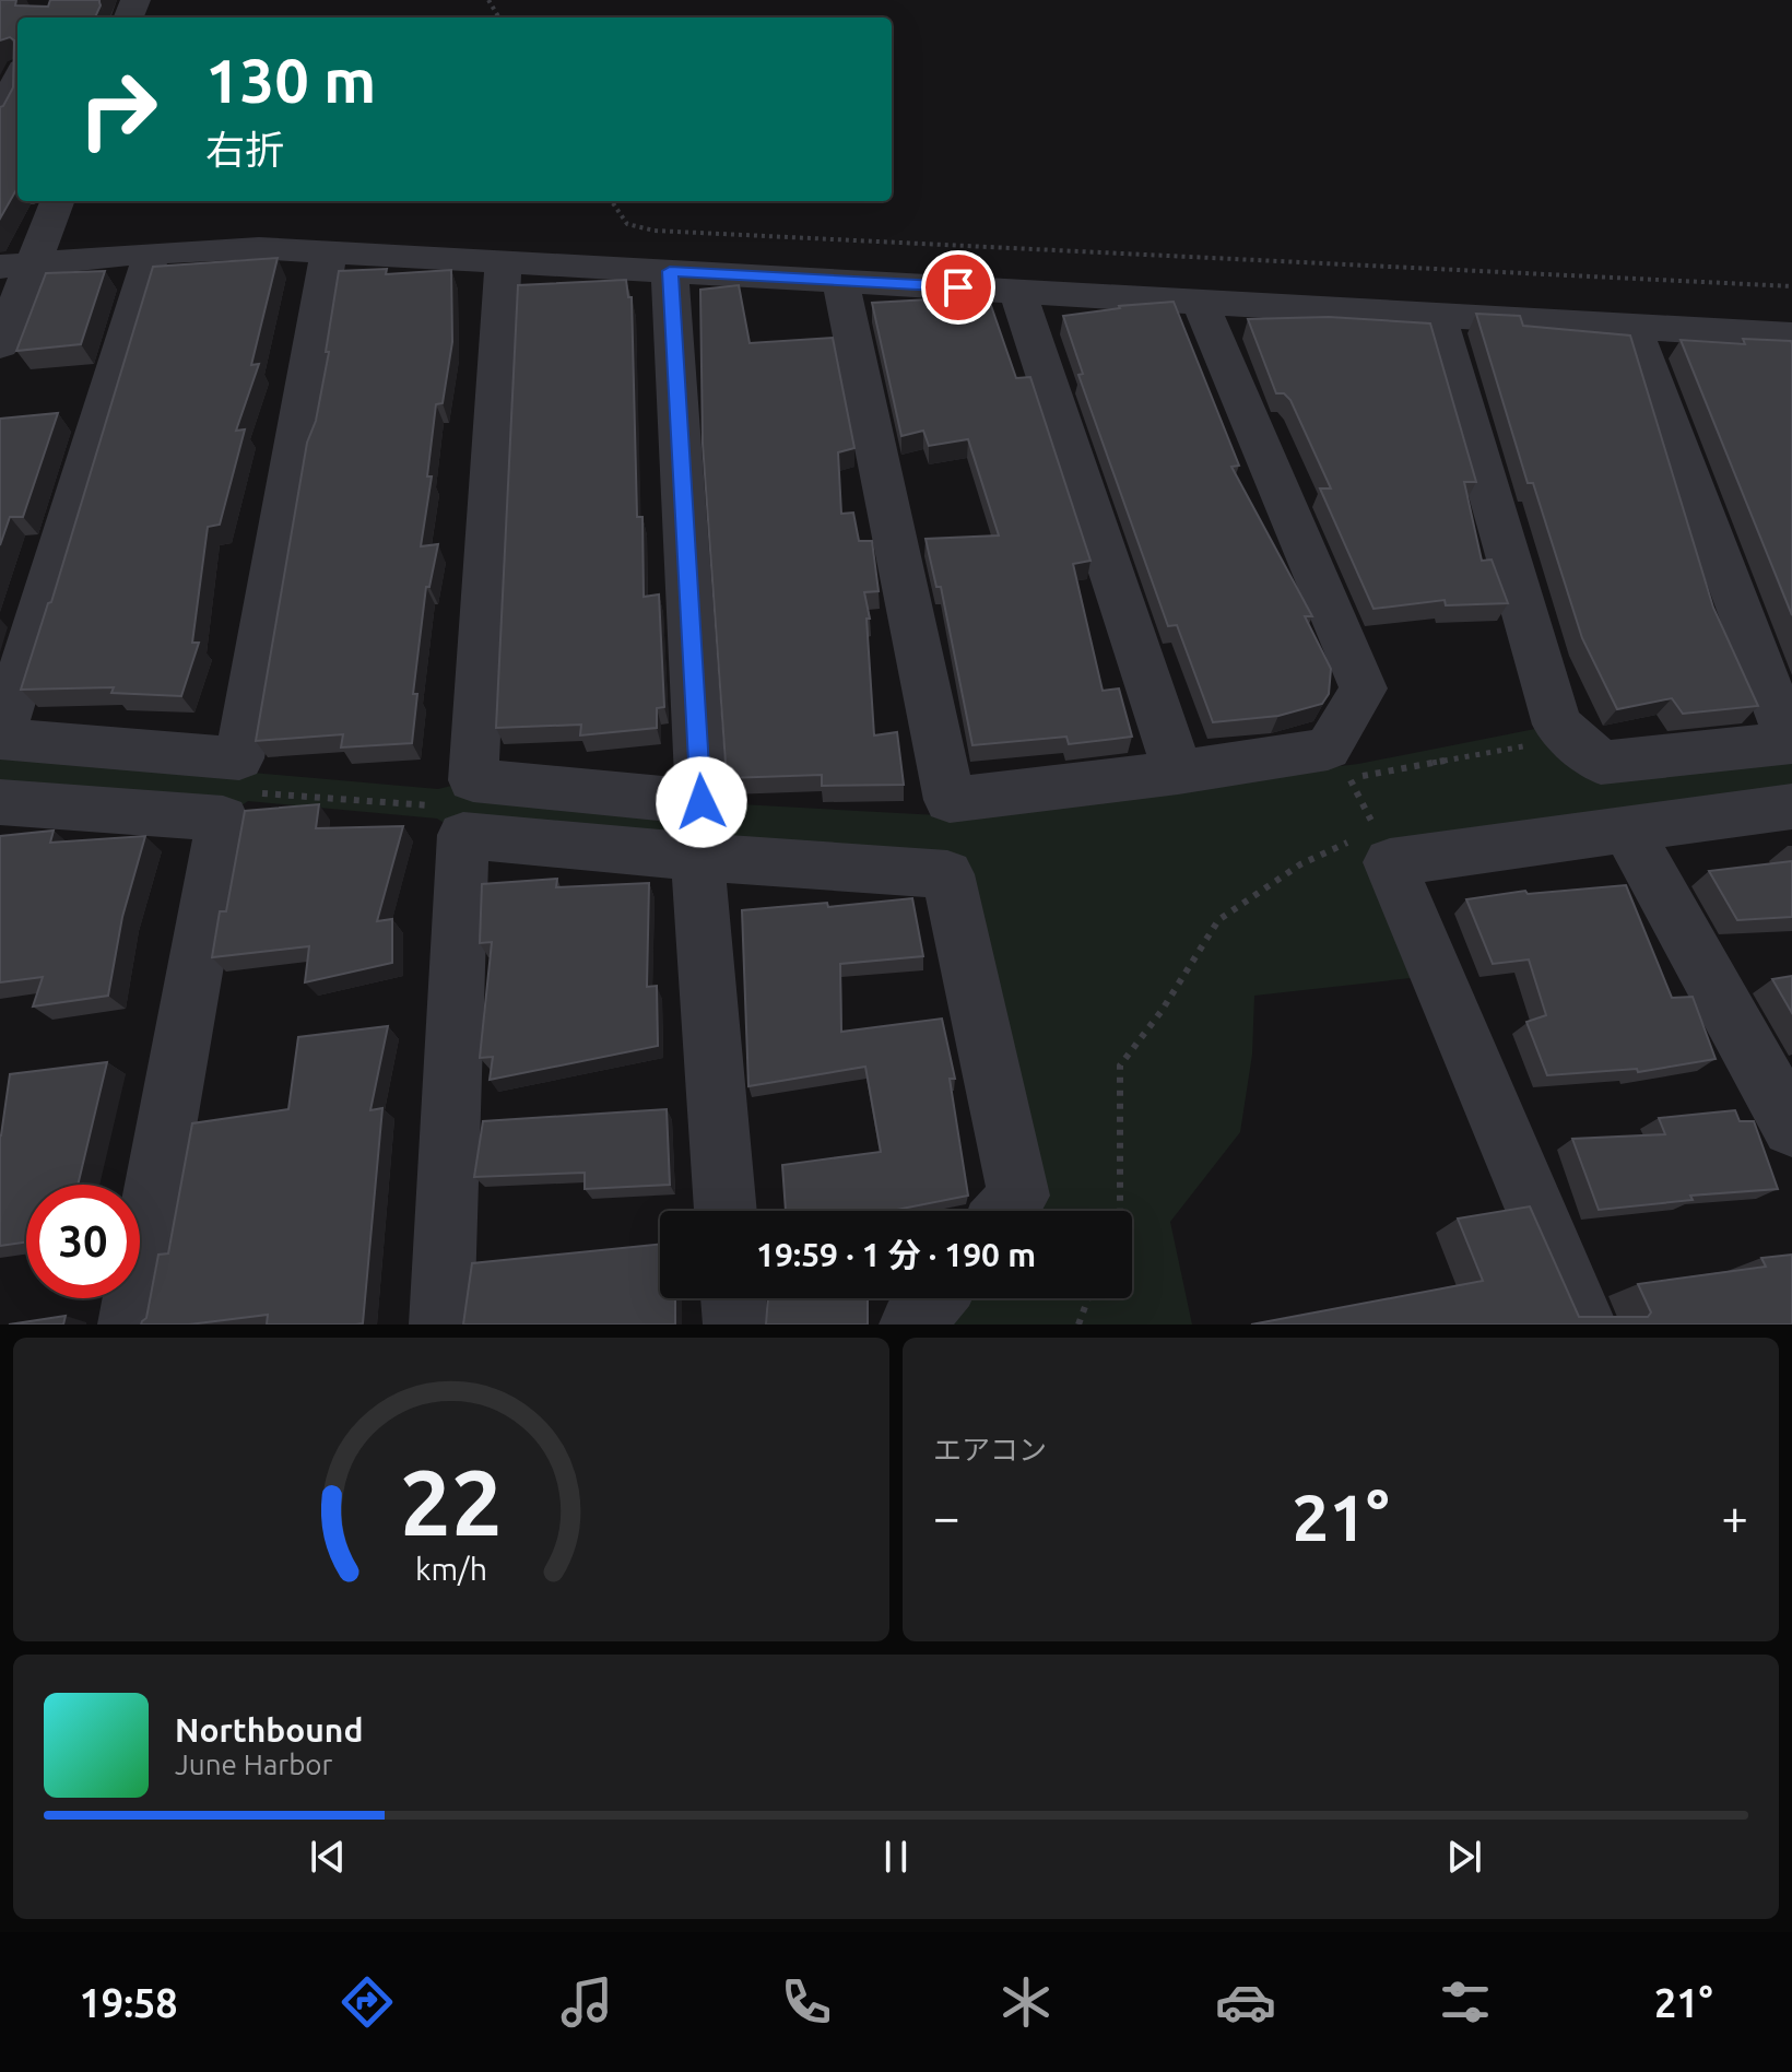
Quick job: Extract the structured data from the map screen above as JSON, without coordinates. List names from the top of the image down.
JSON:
{
  "page": {
    "turn": ["130 m", "右折"],
    "limit": "30",
    "trip": "19:59 · 1 分 · 190 m",
    "tile": "エアコン",
    "heat": ["−", "21°", "+"],
    "song": ["Northbound", "June Harbor"],
    "tabs": ["19:58", "21°"],
    "gauge": ["22", "km/h"]
  }
}
